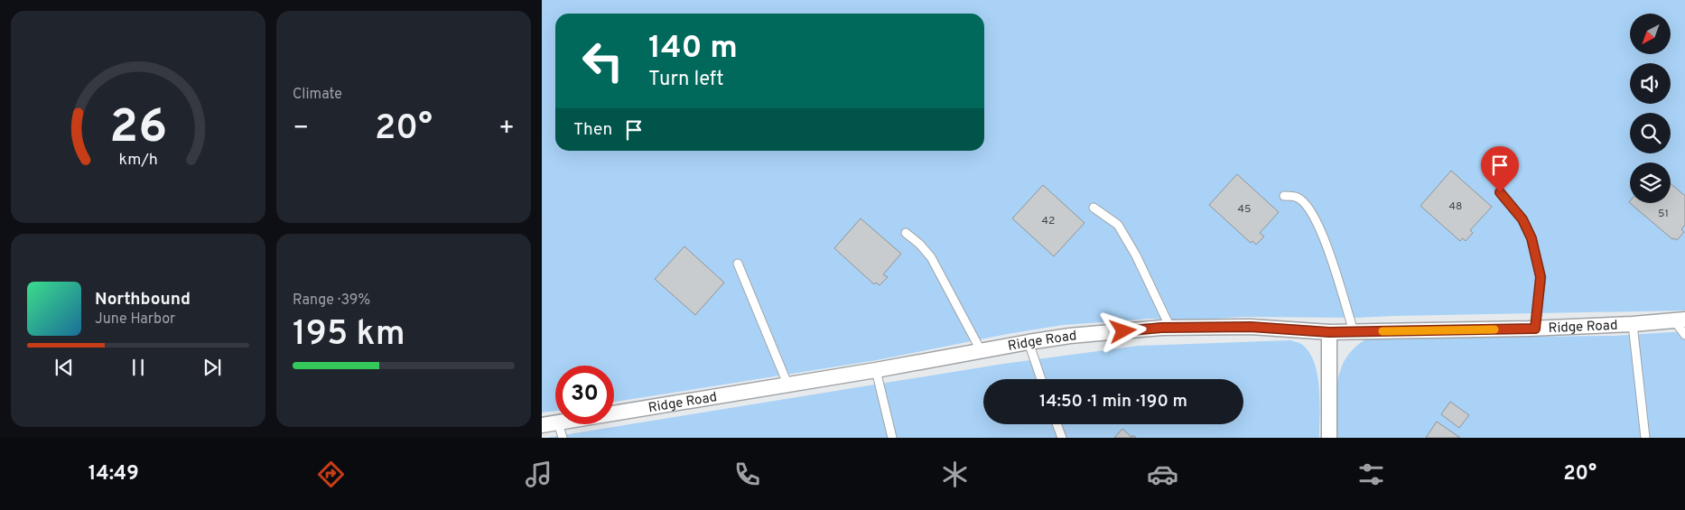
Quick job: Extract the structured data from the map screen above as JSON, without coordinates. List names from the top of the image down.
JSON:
{
  "streets": {
    "street": ["Ridge Road"]
  },
  "house_numbers": [
    "48",
    "45",
    "51",
    "42"
  ],
  "north": "bottom left",
  "page": {
    "tile": [
      "Climate",
      ["Range · 39%", "195 km"]
    ],
    "turn": ["140 m", "Turn left"],
    "then": "Then",
    "heat": ["−", "20°", "+"],
    "song": ["Northbound", "June Harbor"],
    "limit": "30",
    "trip": "14:50 · 1 min · 190 m",
    "tabs": ["14:49", "20°"],
    "gauge": ["26", "km/h"]
  }
}
